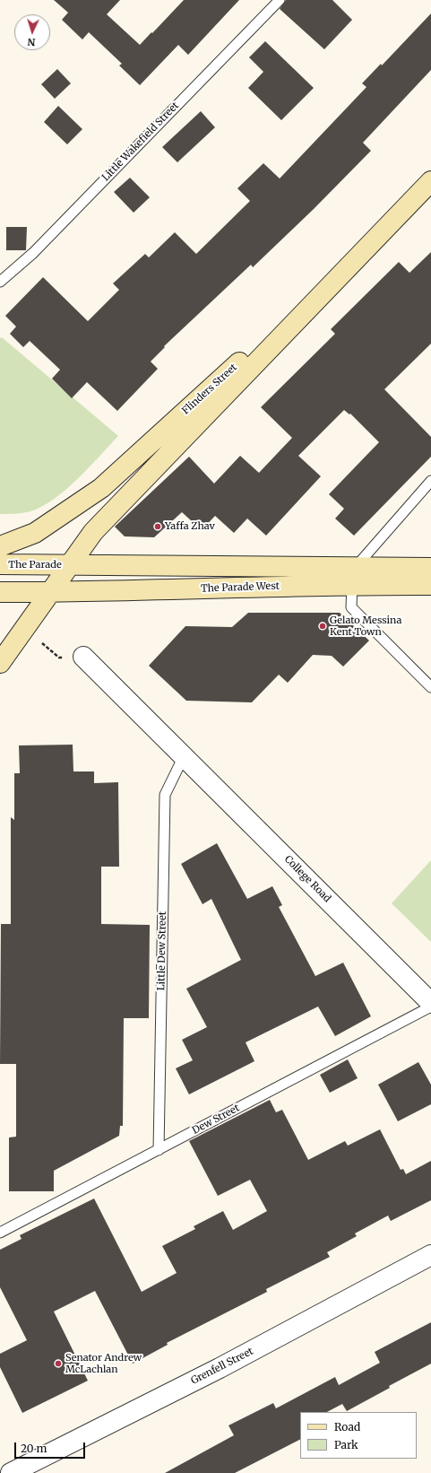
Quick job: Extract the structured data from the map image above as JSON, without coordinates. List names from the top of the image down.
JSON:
{
  "streets": {
    "main road": ["Flinders Street", "The Parade", "The Parade West"],
    "street": ["College Road", "Grenfell Street"],
    "lane": ["Little Wakefield Street", "Little Dew Street", "Dew Street"]
  },
  "crossings": [
    ["Flinders Street", "The Parade"],
    ["Flinders Street", "The Parade West"],
    ["The Parade", "The Parade West"],
    ["College Road", "Little Dew Street"],
    ["Little Dew Street", "Dew Street"]
  ],
  "places": ["Yaffa Zhav", "Gelato Messina Kent Town", "Senator Andrew McLachlan"],
  "legend": ["Road", "Park"],
  "scale_bar": "20 m",
  "north": "bottom"
}
